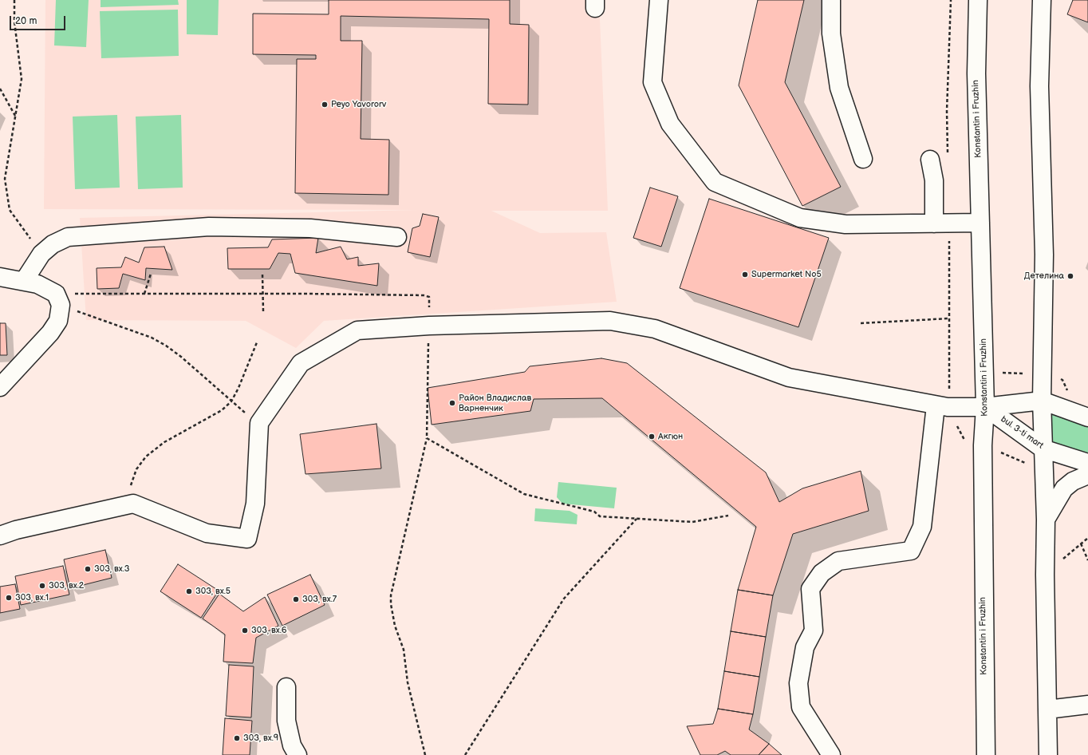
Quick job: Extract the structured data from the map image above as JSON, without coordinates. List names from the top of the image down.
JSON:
{
  "streets": {
    "street": ["Konstantin i Fruzhin", "bul. 3-ti mart"]
  },
  "crossings": [
    ["Konstantin i Fruzhin", "bul. 3-ti mart"]
  ],
  "places": [
    "Peyo Yavororv",
    "Supermarket No5",
    "Детелина",
    "Район Владислав Варненчик",
    "Акгюн",
    "303, вх.3",
    "303, вх.2",
    "303, вх.5",
    "303, вх.1",
    "303, вх.7",
    "303, вх.6",
    "303, вх.9"
  ],
  "scale_bar": "20 m"
}
